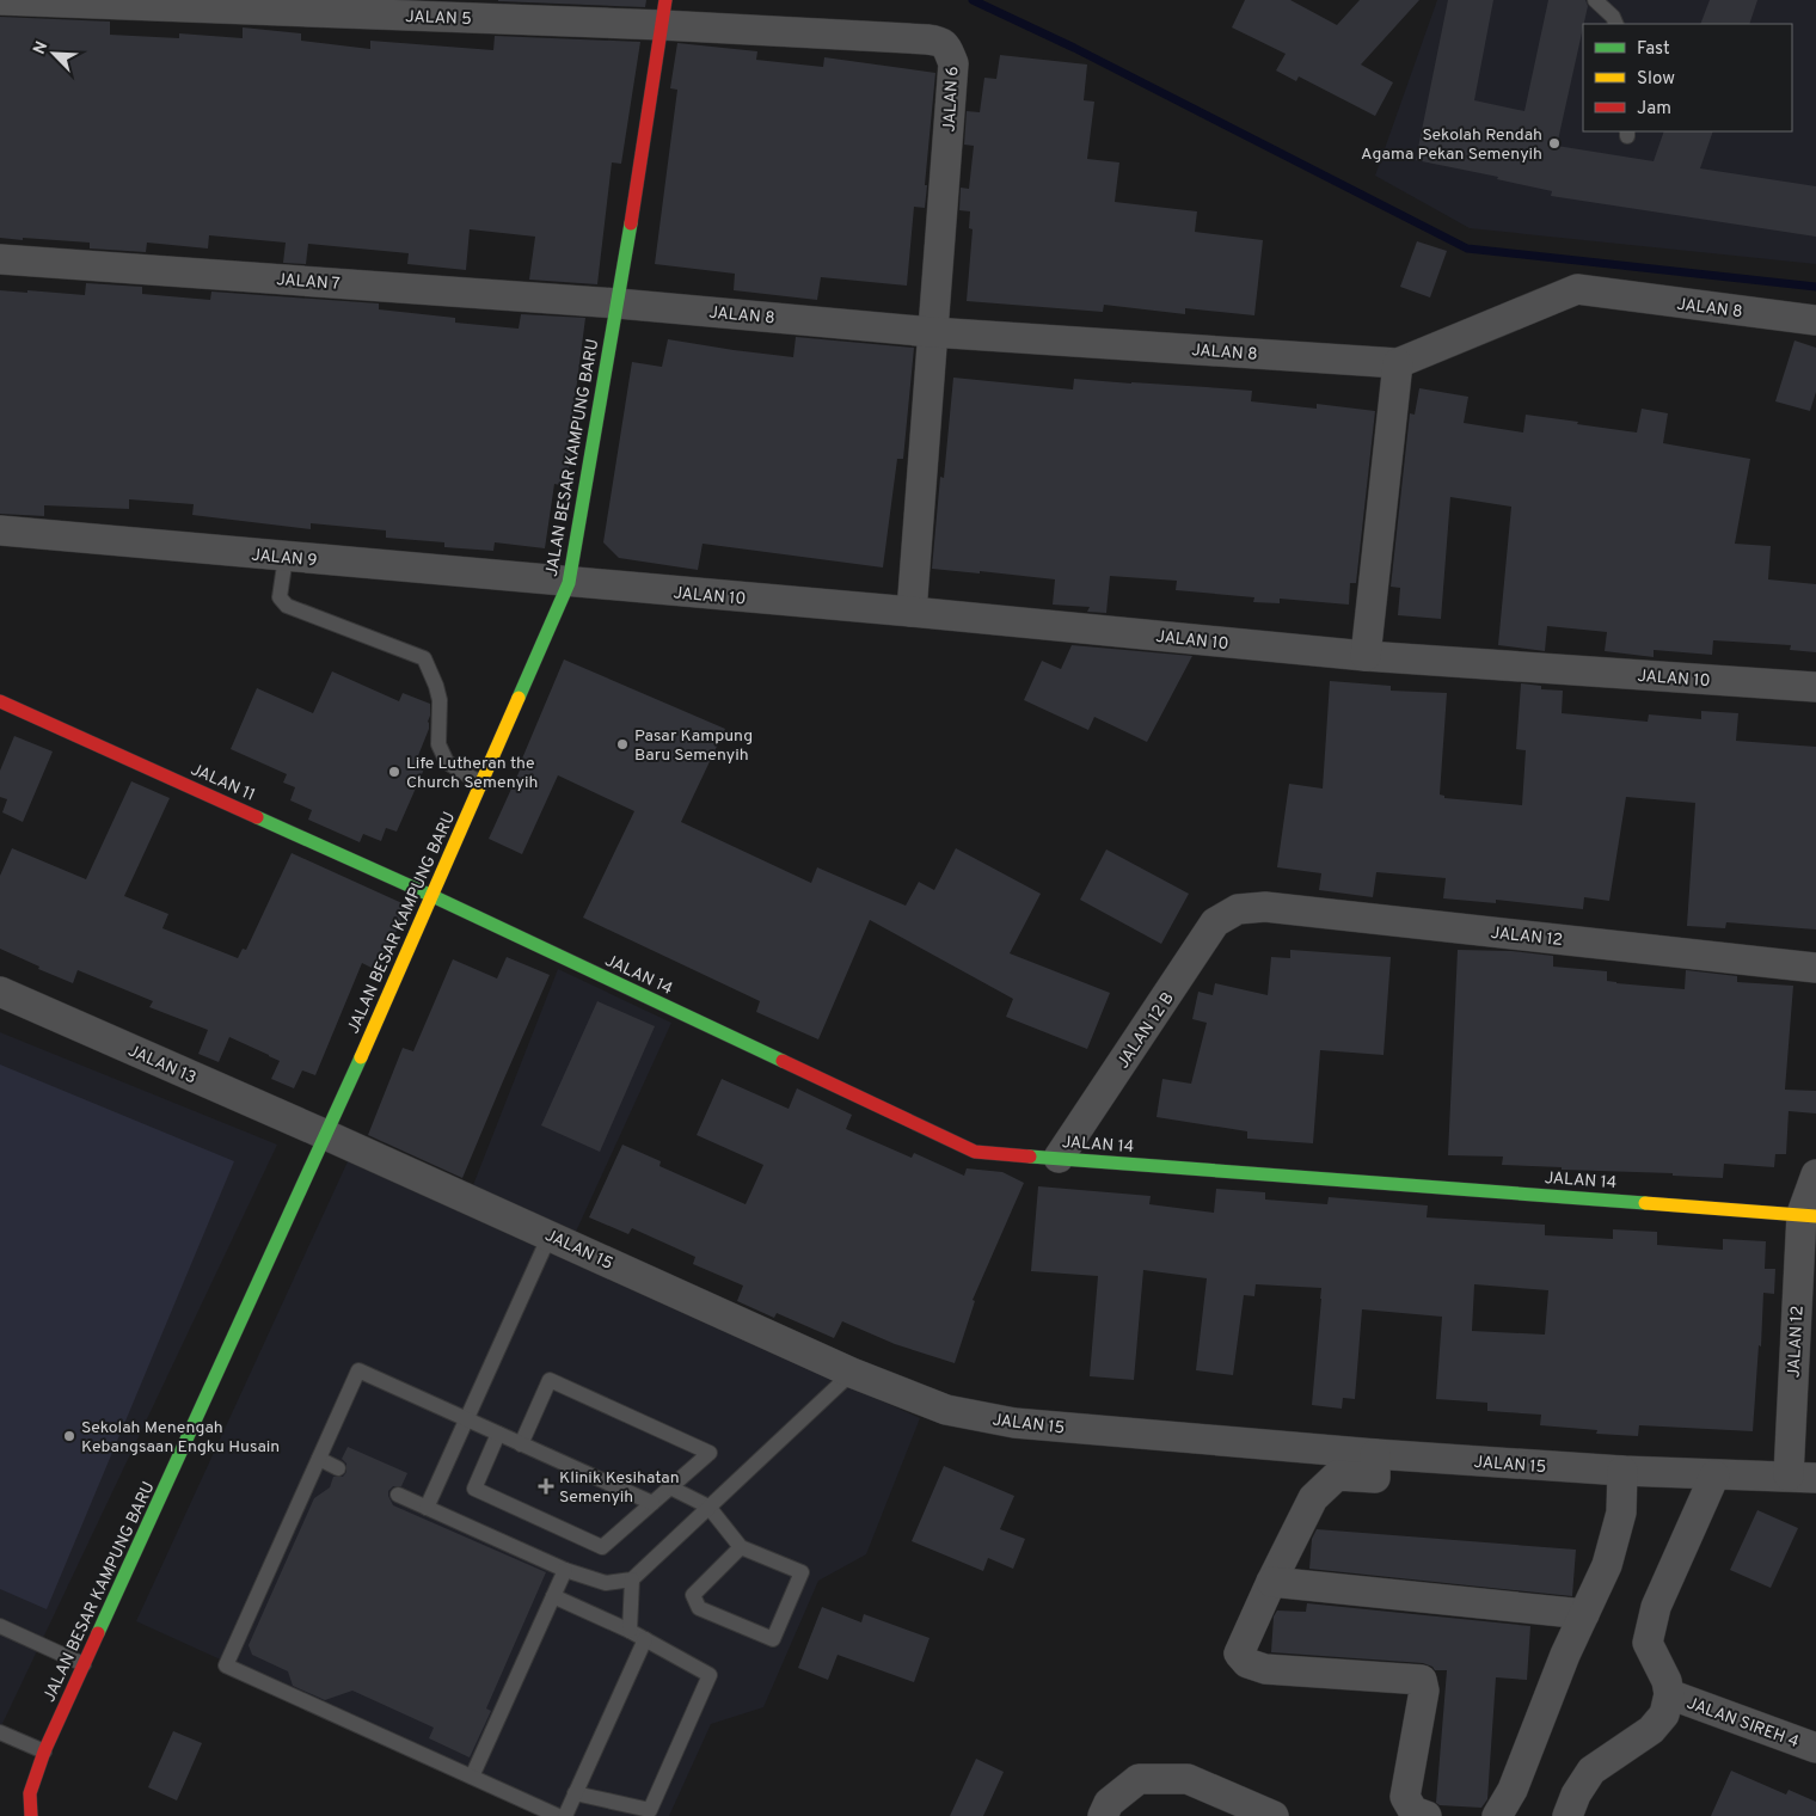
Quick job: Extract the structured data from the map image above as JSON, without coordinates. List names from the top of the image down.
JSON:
{
  "streets": {
    "street": [
      "JALAN 5",
      "JALAN 6",
      "JALAN 7",
      "JALAN 8",
      "JALAN BESAR KAMPUNG BARU",
      "JALAN 9",
      "JALAN 10",
      "JALAN 11",
      "JALAN 12",
      "JALAN 14",
      "JALAN 12 B",
      "JALAN 13",
      "JALAN 15",
      "JALAN SIREH 4"
    ]
  },
  "crossings": [
    ["JALAN 5", "JALAN 6"],
    ["JALAN 5", "JALAN BESAR KAMPUNG BARU"],
    ["JALAN 6", "JALAN 8"],
    ["JALAN 6", "JALAN BESAR KAMPUNG BARU"],
    ["JALAN 7", "JALAN 8"],
    ["JALAN 7", "JALAN BESAR KAMPUNG BARU"],
    ["JALAN 8", "JALAN BESAR KAMPUNG BARU"],
    ["JALAN BESAR KAMPUNG BARU", "JALAN 9"],
    ["JALAN BESAR KAMPUNG BARU", "JALAN 10"],
    ["JALAN BESAR KAMPUNG BARU", "JALAN 11"],
    ["JALAN BESAR KAMPUNG BARU", "JALAN 14"],
    ["JALAN BESAR KAMPUNG BARU", "JALAN 13"],
    ["JALAN BESAR KAMPUNG BARU", "JALAN 15"],
    ["JALAN 9", "JALAN 10"],
    ["JALAN 11", "JALAN 14"],
    ["JALAN 12", "JALAN 14"],
    ["JALAN 12", "JALAN 12 B"],
    ["JALAN 12", "JALAN 15"],
    ["JALAN 14", "JALAN 12 B"],
    ["JALAN 13", "JALAN 15"]
  ],
  "places": {
    "other": [
      "Sekolah Rendah Agama Pekan Semenyih",
      "Pasar Kampung Baru Semenyih",
      "Life Lutheran the Church Semenyih",
      "Sekolah Menengah Kebangsaan Engku Husain"
    ],
    "health": ["Klinik Kesihatan Semenyih"]
  },
  "legend": ["Fast", "Slow", "Jam"],
  "north": "top left"
}
